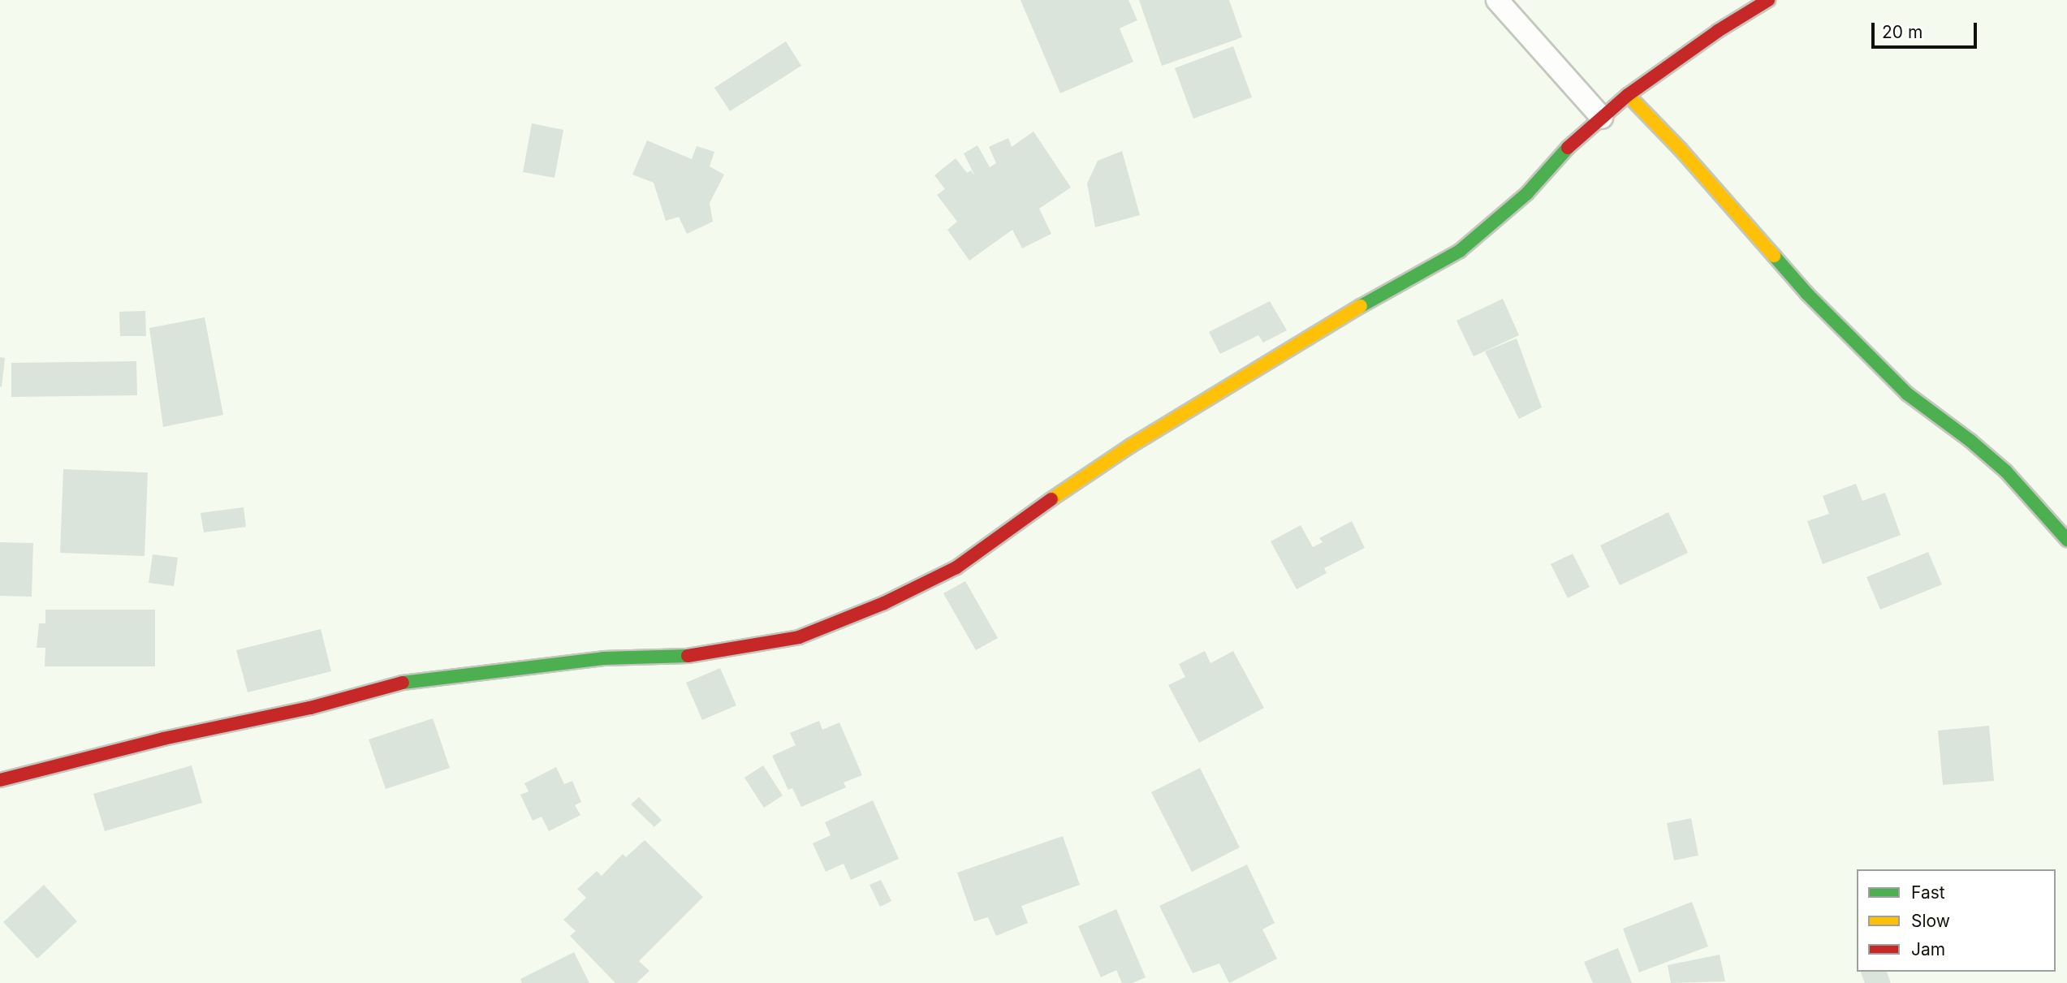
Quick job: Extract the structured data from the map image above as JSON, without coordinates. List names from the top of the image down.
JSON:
{
  "legend": ["Fast", "Slow", "Jam"],
  "scale_bar": "20 m"
}
